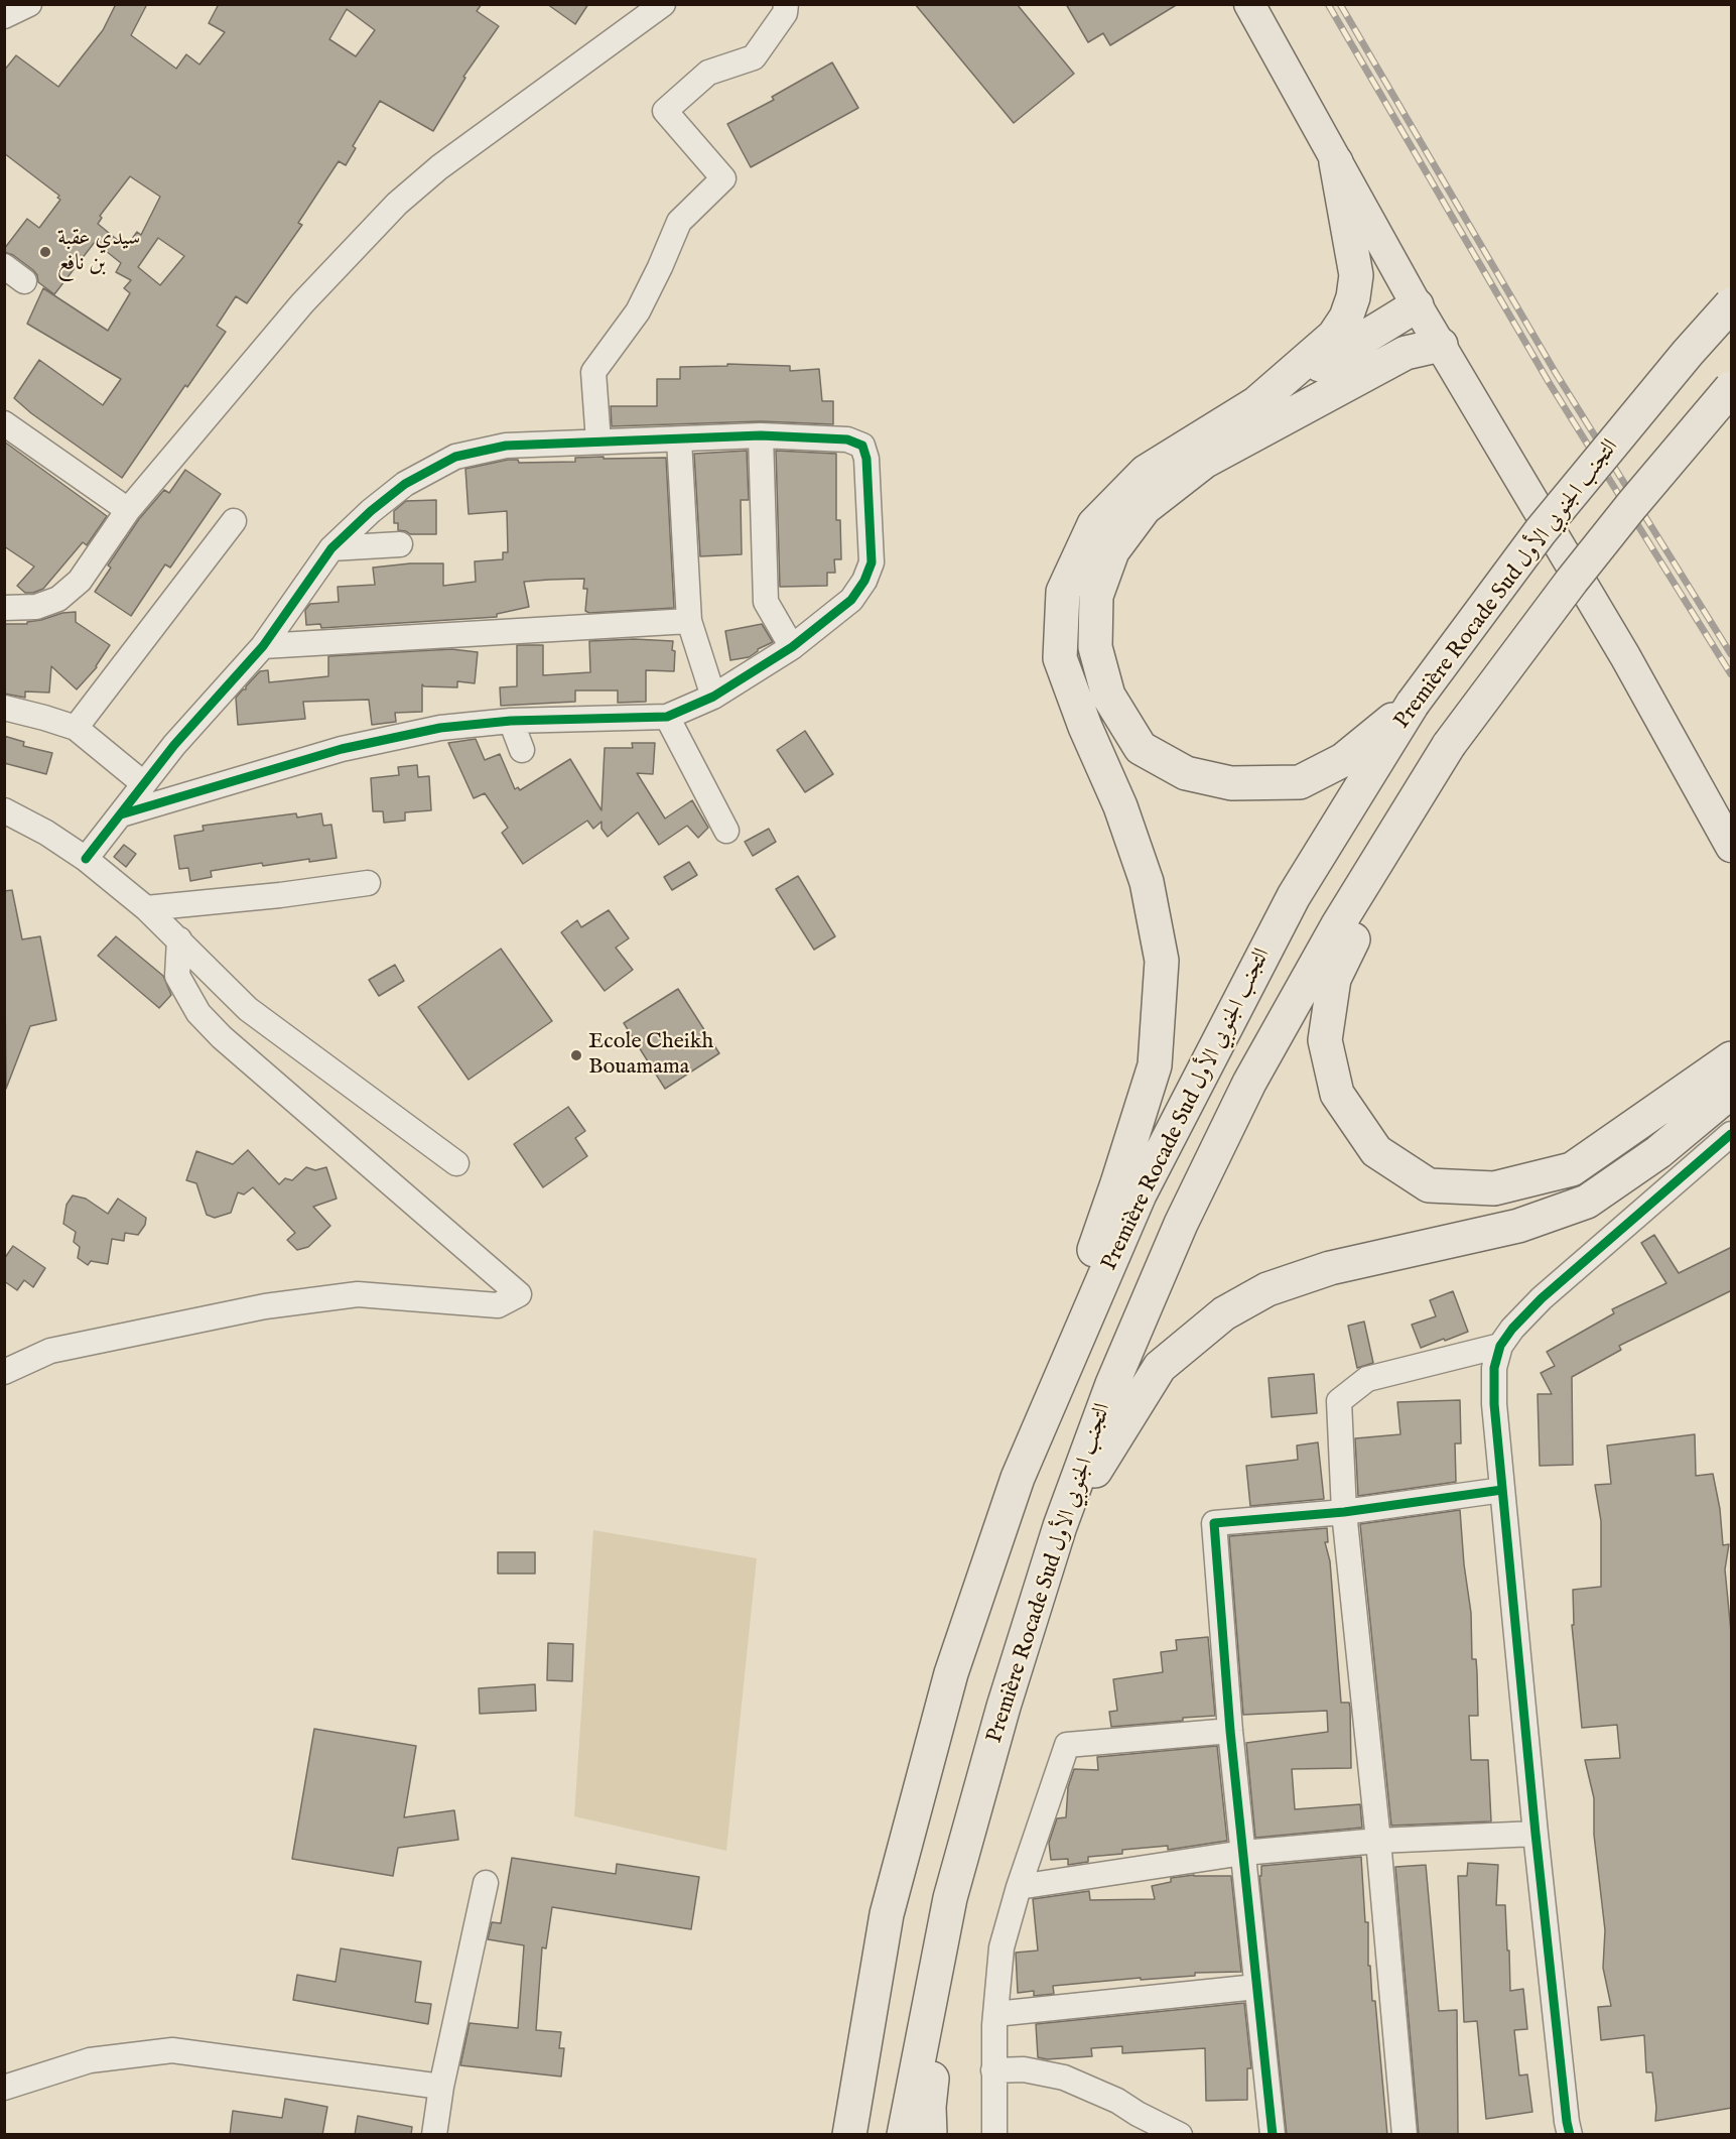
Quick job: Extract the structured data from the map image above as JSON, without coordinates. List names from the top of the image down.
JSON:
{
  "streets": {
    "highway": ["Première Rocade Sud التجنب الجنوبي الأول"]
  },
  "places": ["سيدي عقبة بن نافع", "Ecole Cheikh Bouamama"]
}
